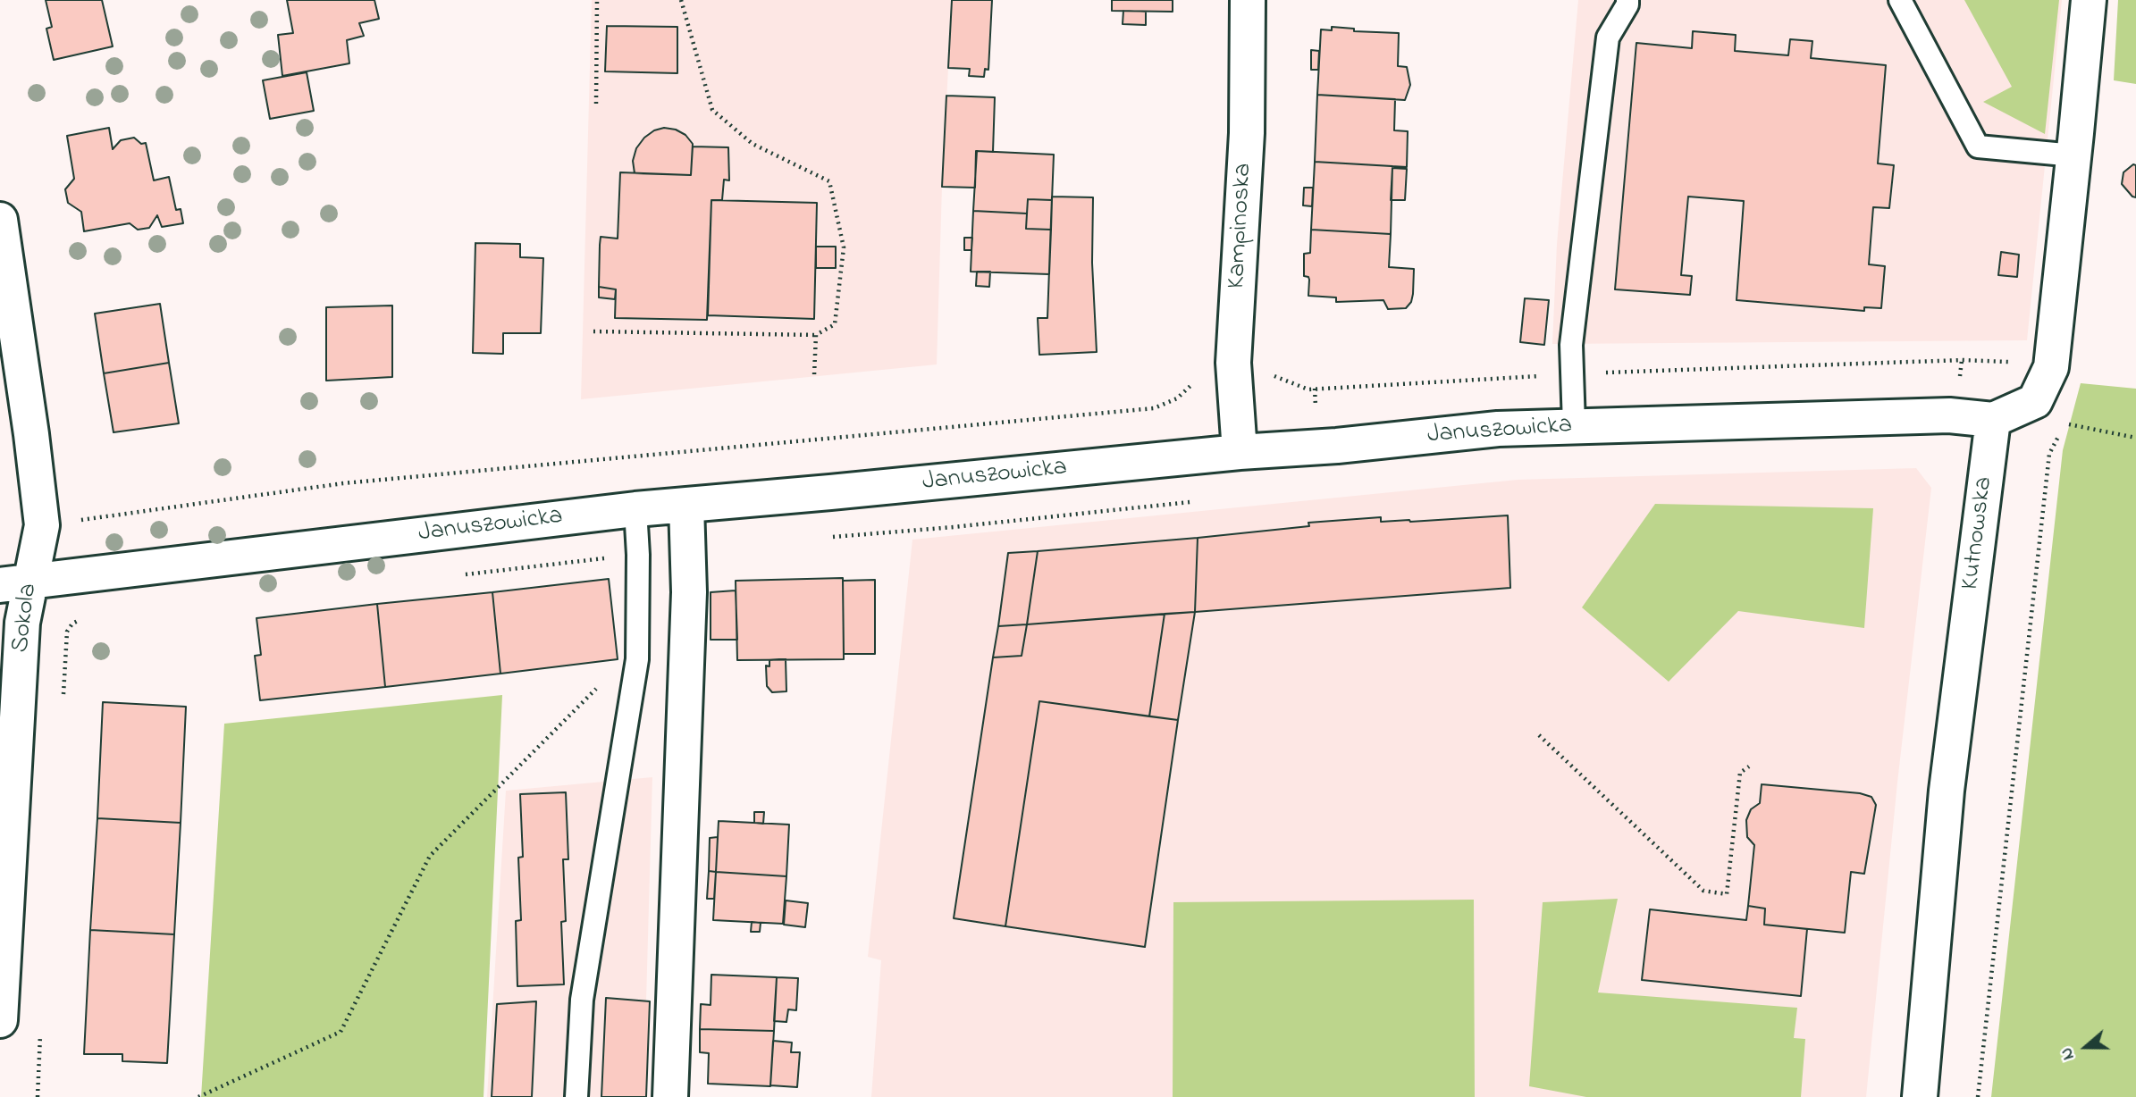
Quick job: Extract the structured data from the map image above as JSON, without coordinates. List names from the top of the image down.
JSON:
{
  "streets": {
    "street": [
      "Kampinoska",
      "Januszowicka",
      "Kutnowska",
      "Sokola"
    ]
  },
  "crossings": [
    ["Kampinoska", "Januszowicka"],
    ["Januszowicka", "Kutnowska"],
    ["Januszowicka", "Sokola"]
  ],
  "north": "left"
}
